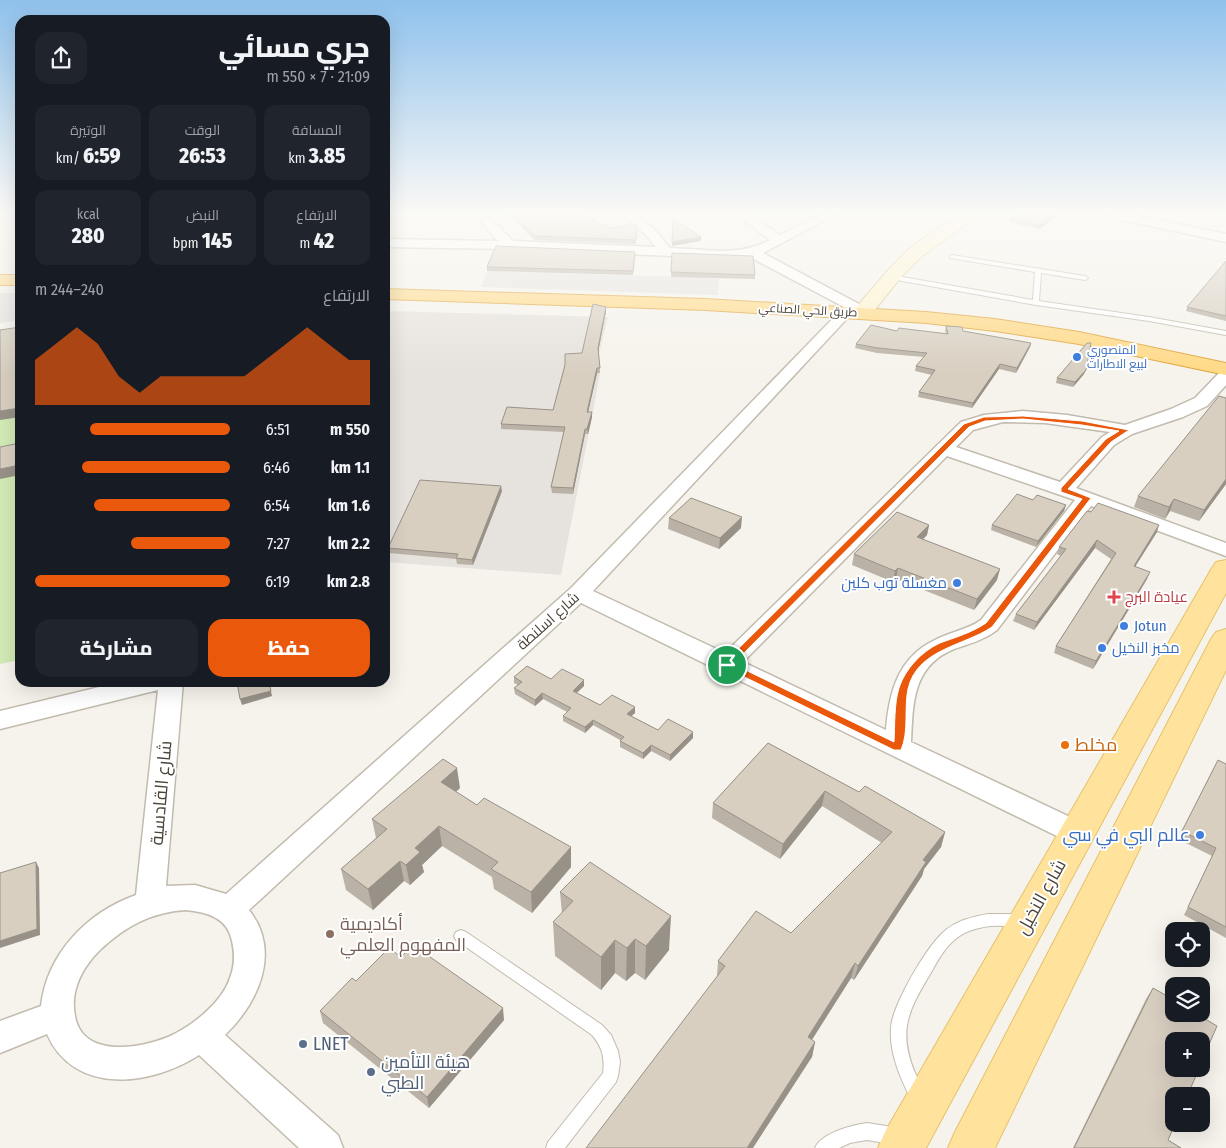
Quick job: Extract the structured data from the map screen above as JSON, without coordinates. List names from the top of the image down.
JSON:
{
  "streets": {
    "highway": ["طريق الحي الصناعي"],
    "main road": ["شارع النخيل"],
    "street": ["شارع اسلنطة", "شارع القادسية"]
  },
  "crossings": [
    ["طريق الحي الصناعي", "شارع اسلنطة"]
  ],
  "places": {
    "other": [
      "المنصوري لبيع الاطارات",
      "مغسلة توب كلين",
      "Jotun",
      "مخبز النخيل",
      "مخلط",
      "عالم البي في سي",
      "أكاديمية المفهوم العلمي",
      "LNET",
      "هيئة التأمين الطبي"
    ],
    "health": ["عيادة البرج"]
  },
  "page": {
    "heading": ["جري مسائي", "21:09 · 7 × 550 m"],
    "stats": [
      ["المسافة", "3.85 km"],
      ["الوقت", "26:53"],
      ["الوتيرة", "6:59 /km"],
      ["الارتفاع", "42 m"],
      ["النبض", "145 bpm"],
      ["kcal", "280"]
    ],
    "chart": ["الارتفاع", "240–244 m"],
    "list": [
      {
        "name": "550 m",
        "note": "6:51"
      },
      {
        "name": "1.1 km",
        "note": "6:46"
      },
      {
        "name": "1.6 km",
        "note": "6:54"
      },
      {
        "name": "2.2 km",
        "note": "7:27"
      },
      {
        "name": "2.8 km",
        "note": "6:19"
      }
    ],
    "buttons": ["حفظ", "مشاركة"],
    "map_buttons": ["+", "−"]
  }
}
